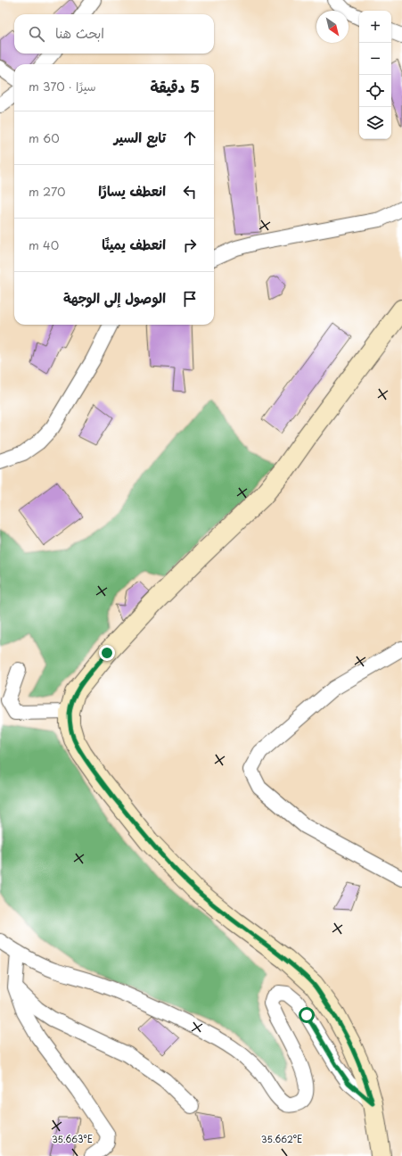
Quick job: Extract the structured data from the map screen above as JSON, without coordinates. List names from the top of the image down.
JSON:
{
  "north": "bottom right",
  "page": {
    "map_buttons": ["+", "−"],
    "search": "ابحث هنا",
    "heading": ["5 دقيقة", "سيرًا · 370 m"],
    "list": [
      ["تابع السير", "60 m"],
      ["انعطف يسارًا", "270 m"],
      ["انعطف يمينًا", "40 m"],
      "الوصول إلى الوجهة"
    ]
  },
  "coordinates": ["35.663°E", "35.662°E"]
}
